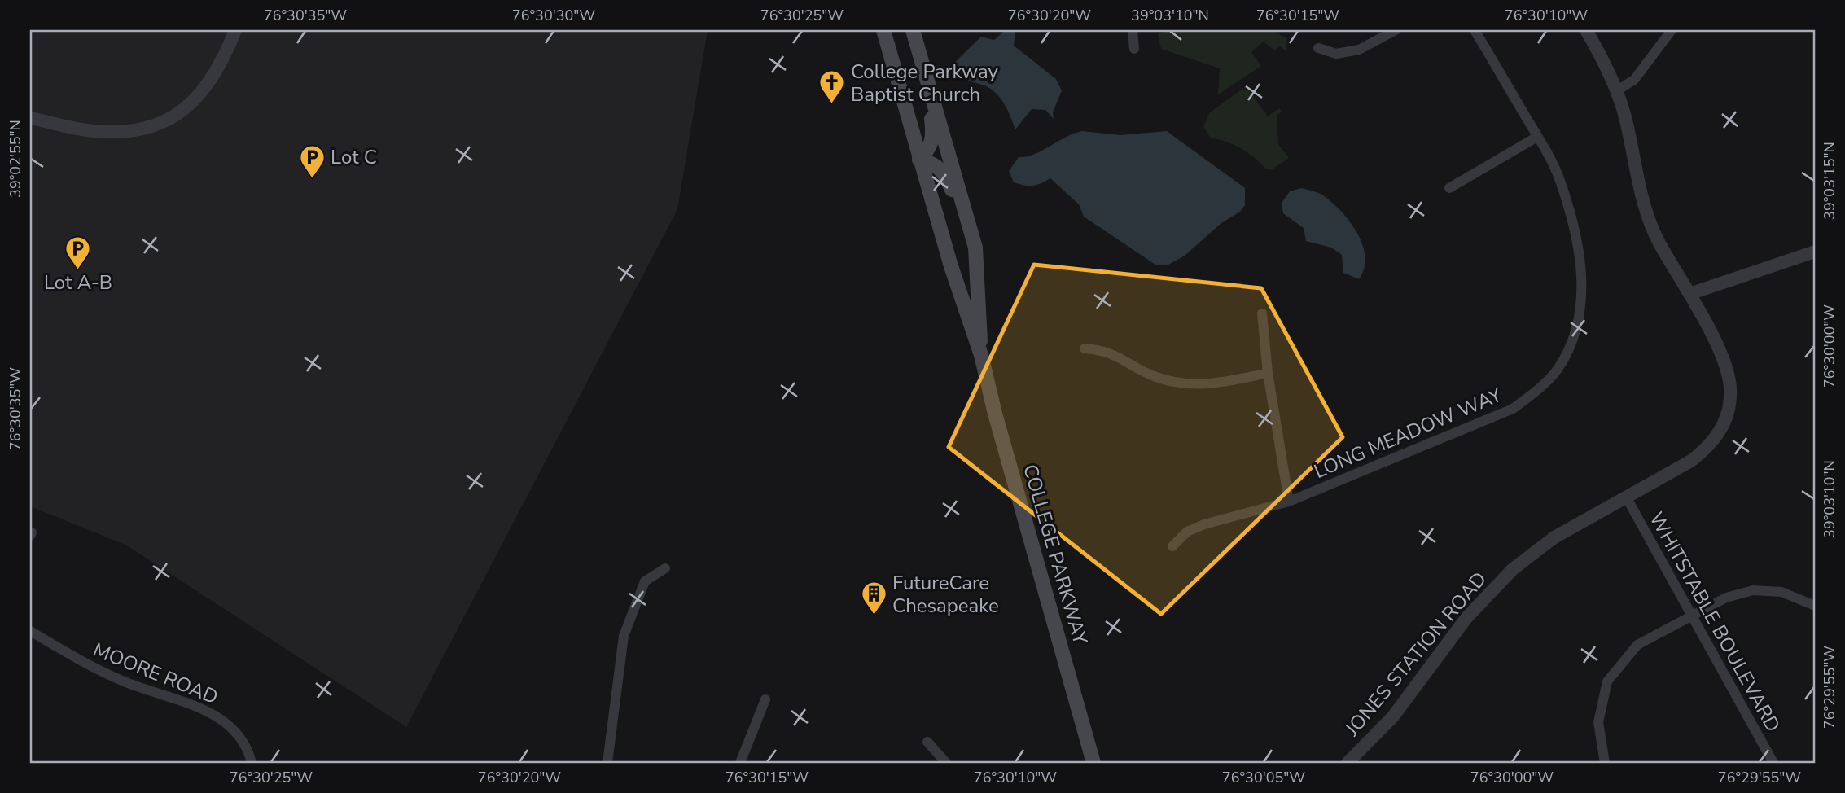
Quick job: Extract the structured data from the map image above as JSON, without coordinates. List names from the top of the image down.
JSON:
{
  "streets": {
    "main road": ["COLLEGE PARKWAY"],
    "street": [
      "LONG MEADOW WAY",
      "WHITSTABLE BOULEVARD",
      "JONES STATION ROAD",
      "MOORE ROAD"
    ]
  },
  "crossings": [
    ["WHITSTABLE BOULEVARD", "JONES STATION ROAD"]
  ],
  "places": {
    "church": ["College Parkway Baptist Church"],
    "parking": ["Lot C", "Lot A-B"],
    "building": ["FutureCare Chesapeake"]
  },
  "coordinates": [
    "76°30'35\"W",
    "76°30'30\"W",
    "76°30'25\"W",
    "76°30'20\"W",
    "39°03'10\"N",
    "76°30'15\"W",
    "76°30'10\"W",
    "39°02'55\"N",
    "39°03'15\"N",
    "76°30'00\"W",
    "76°29'55\"W",
    "76°30'05\"W"
  ]
}
